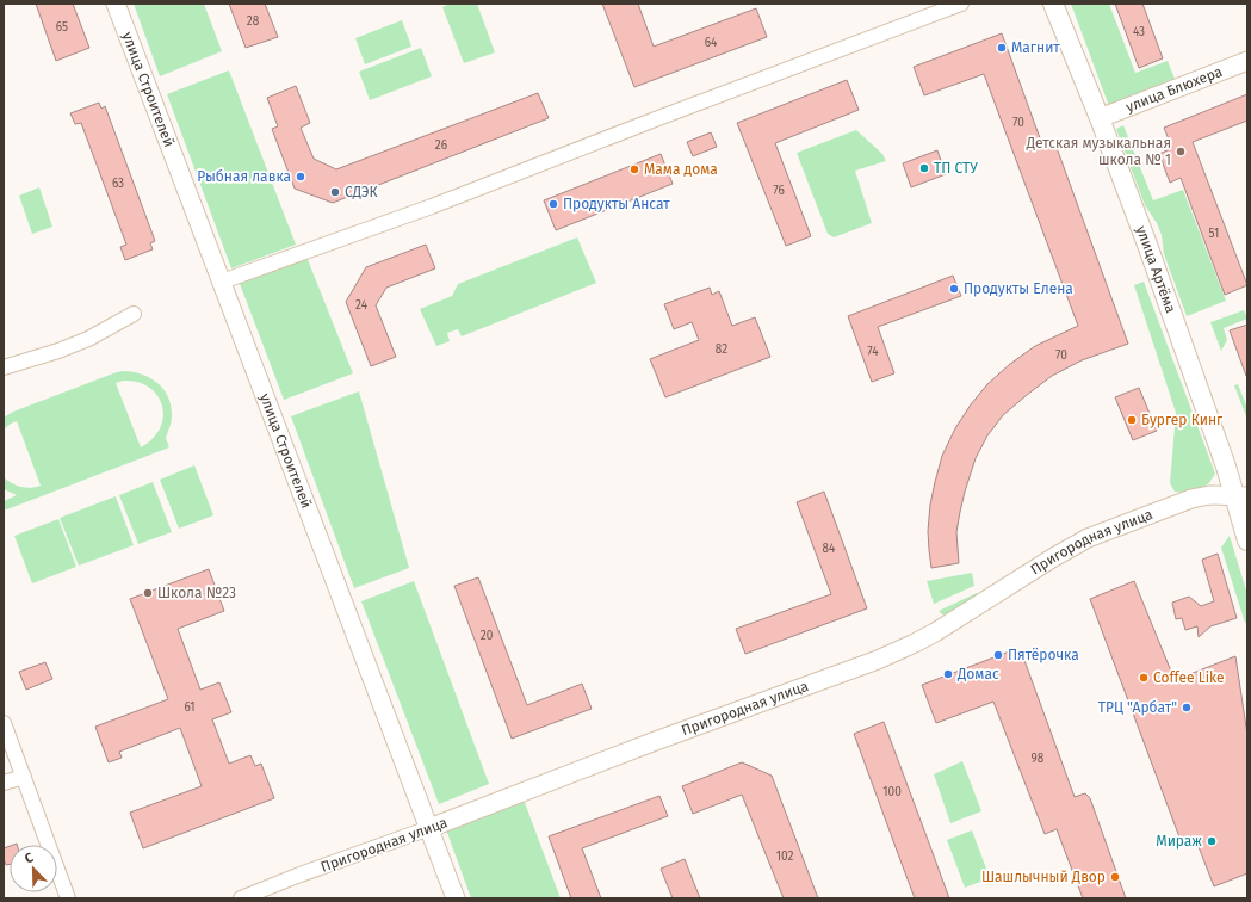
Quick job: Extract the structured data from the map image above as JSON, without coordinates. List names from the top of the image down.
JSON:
{
  "streets": {
    "main road": ["улица Артёма"],
    "street": ["улица Строителей", "улица Блюхера", "Пригородная улица"]
  },
  "crossings": [
    ["улица Строителей", "Пригородная улица"],
    ["улица Блюхера", "улица Артёма"],
    ["улица Артёма", "Пригородная улица"]
  ],
  "places": [
    "Магнит",
    "Детская музыкальная школа № 1",
    "ТП СТУ",
    "Мама дома",
    "Рыбная лавка",
    "СДЭК",
    "Продукты Ансат",
    "Продукты Елена",
    "Бургер Кинг",
    "Школа №23",
    "Пятёрочка",
    "Домас",
    "Coffee Like",
    "ТРЦ \"Арбат\"",
    "Мираж",
    "Шашлычный Двор"
  ],
  "house_numbers": [
    "28",
    "65",
    "43",
    "64",
    "70",
    "26",
    "63",
    "76",
    "51",
    "24",
    "82",
    "74",
    "70",
    "84",
    "20",
    "61",
    "98",
    "100",
    "102"
  ],
  "north": "top left"
}
